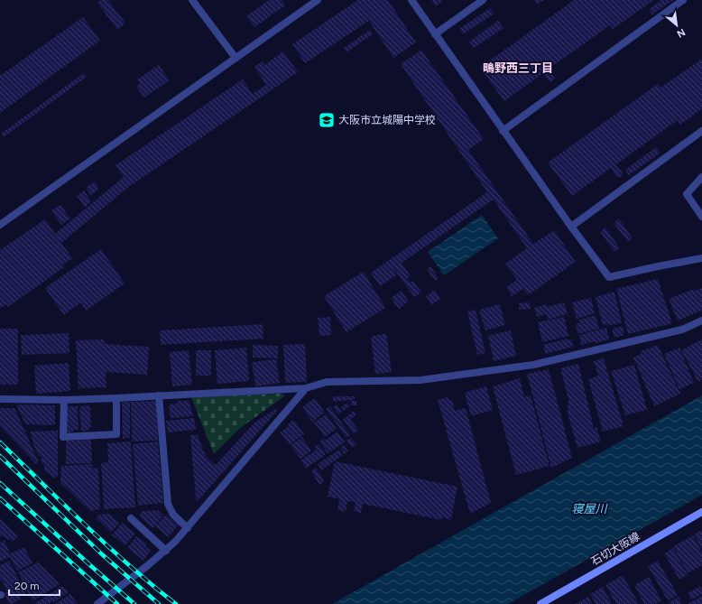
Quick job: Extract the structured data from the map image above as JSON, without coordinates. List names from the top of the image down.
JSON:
{
  "streets": {
    "main road": ["石切大阪線"]
  },
  "districts": ["鴫野西三丁目"],
  "water": ["寝屋川"],
  "places": {
    "school or university": ["大阪市立城陽中学校"]
  },
  "scale_bar": "20 m",
  "north": "bottom right"
}
